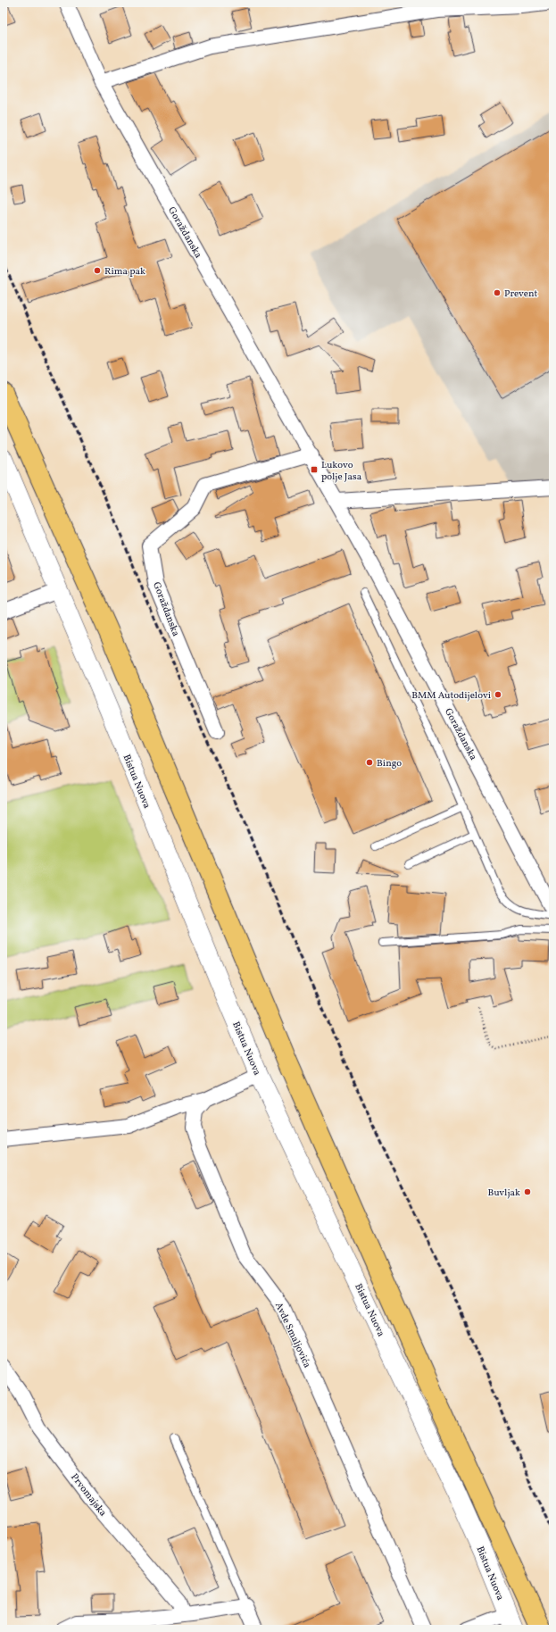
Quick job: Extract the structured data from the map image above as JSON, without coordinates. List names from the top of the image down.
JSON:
{
  "streets": {
    "street": [
      "Goraždanska",
      "Bistua Nuova",
      "Avde Smaljovića",
      "Prvomajska"
    ]
  },
  "places": {
    "other": [
      "Rima pak",
      "Prevent",
      "BMM Autodijelovi",
      "Bingo",
      "Buvljak"
    ],
    "transit": ["Lukovo polje Jasa"]
  }
}
